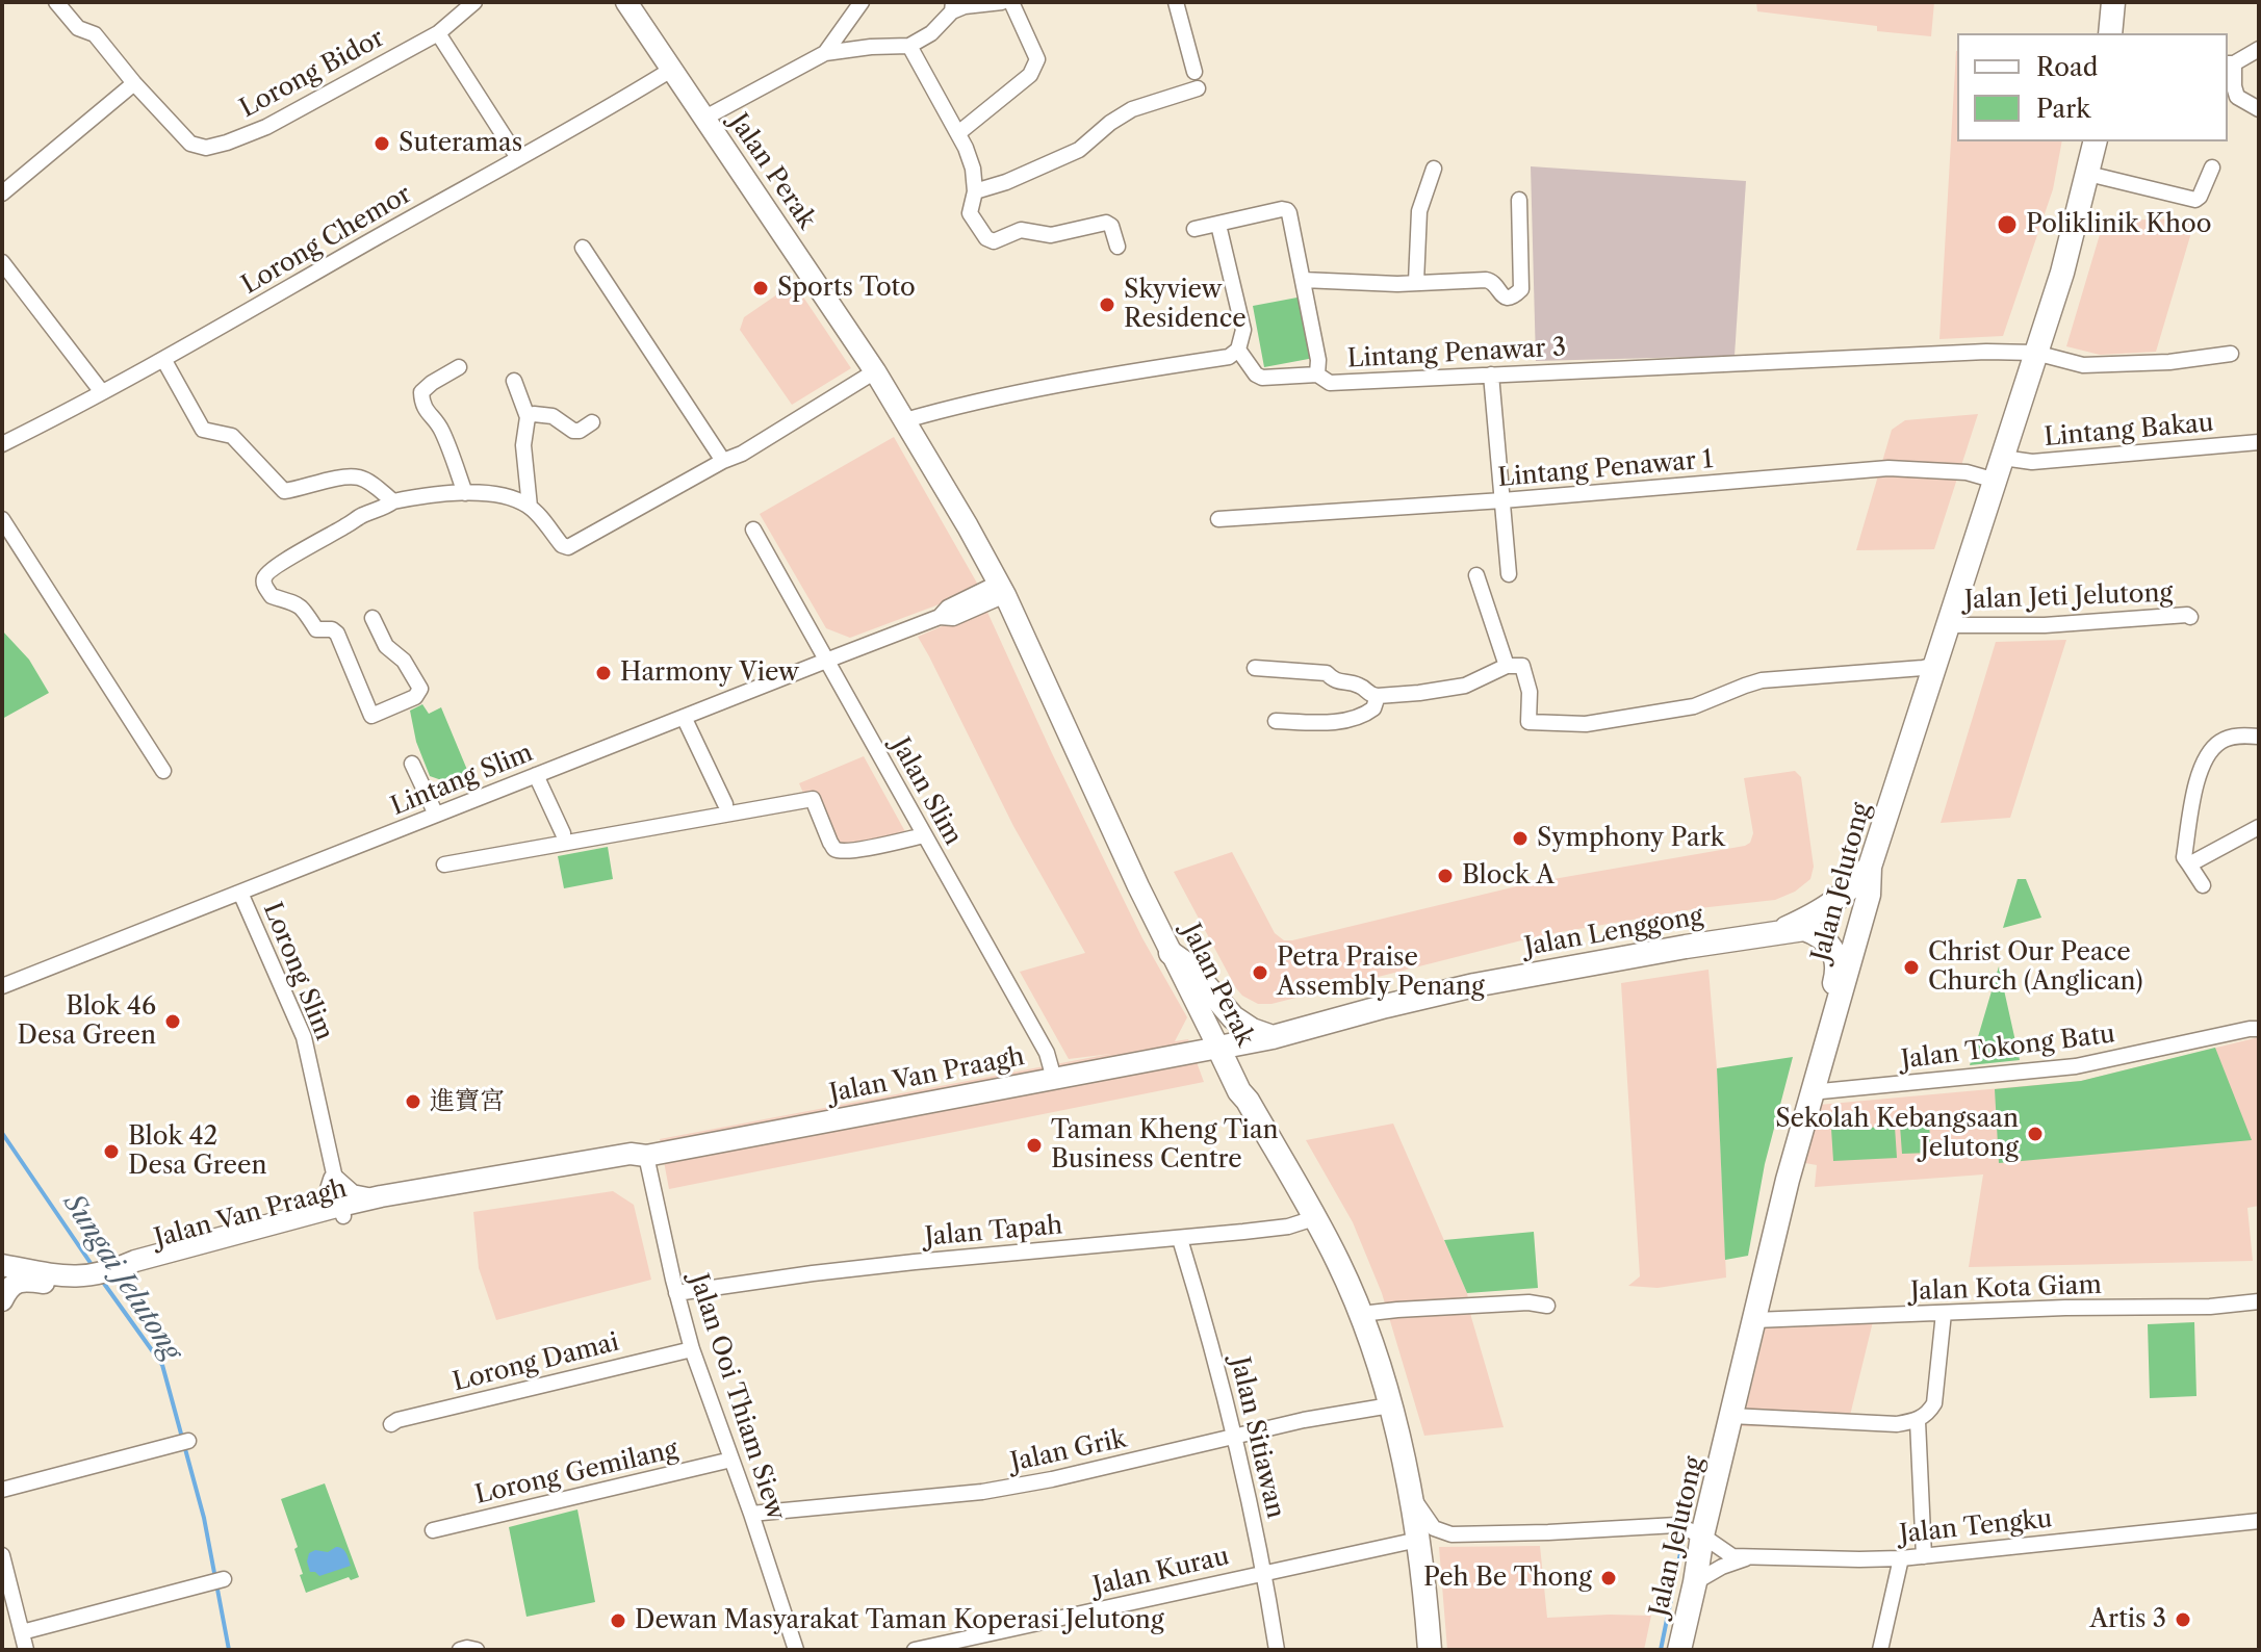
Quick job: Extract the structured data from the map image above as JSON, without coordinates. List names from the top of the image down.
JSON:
{
  "streets": {
    "main road": [
      "Jalan Perak",
      "Jalan Jelutong",
      "Jalan Lenggong",
      "Jalan Van Praagh"
    ],
    "street": [
      "Lorong Bidor",
      "Lorong Chemor",
      "Lintang Penawar 3",
      "Lintang Bakau",
      "Lintang Penawar 1",
      "Jalan Jeti Jelutong",
      "Lintang Slim",
      "Jalan Slim",
      "Lorong Slim",
      "Jalan Tokong Batu",
      "Jalan Tapah",
      "Jalan Kota Giam",
      "Lorong Damai",
      "Jalan Ooi Thiam Siew",
      "Jalan Sitiawan",
      "Jalan Grik",
      "Lorong Gemilang",
      "Jalan Tengku",
      "Jalan Kurau"
    ]
  },
  "crossings": [
    ["Jalan Perak", "Lorong Chemor"],
    ["Jalan Perak", "Lintang Slim"],
    ["Jalan Perak", "Jalan Lenggong"],
    ["Jalan Perak", "Jalan Van Praagh"],
    ["Jalan Perak", "Jalan Tapah"],
    ["Jalan Perak", "Jalan Grik"],
    ["Jalan Perak", "Jalan Tengku"],
    ["Jalan Perak", "Jalan Kurau"],
    ["Lintang Penawar 3", "Jalan Jelutong"],
    ["Lintang Bakau", "Jalan Jelutong"],
    ["Lintang Penawar 1", "Jalan Jelutong"],
    ["Jalan Jeti Jelutong", "Jalan Jelutong"],
    ["Lintang Slim", "Jalan Slim"],
    ["Lintang Slim", "Lorong Slim"],
    ["Jalan Slim", "Jalan Van Praagh"],
    ["Jalan Jelutong", "Jalan Lenggong"],
    ["Jalan Jelutong", "Jalan Tokong Batu"],
    ["Jalan Jelutong", "Jalan Kota Giam"],
    ["Jalan Jelutong", "Jalan Tengku"],
    ["Jalan Lenggong", "Jalan Van Praagh"],
    ["Lorong Slim", "Jalan Van Praagh"],
    ["Jalan Van Praagh", "Jalan Ooi Thiam Siew"],
    ["Jalan Tapah", "Jalan Ooi Thiam Siew"],
    ["Jalan Tapah", "Jalan Sitiawan"],
    ["Lorong Damai", "Jalan Ooi Thiam Siew"],
    ["Jalan Ooi Thiam Siew", "Jalan Grik"],
    ["Jalan Ooi Thiam Siew", "Lorong Gemilang"],
    ["Jalan Sitiawan", "Jalan Grik"],
    ["Jalan Sitiawan", "Jalan Kurau"]
  ],
  "water": ["Sungai Jelutong"],
  "places": [
    "Suteramas",
    "Poliklinik Khoo",
    "Sports Toto",
    "Skyview Residence",
    "Harmony View",
    "Symphony Park",
    "Block A",
    "Christ Our Peace Church (Anglican)",
    "Petra Praise Assembly Penang",
    "Blok 46 Desa Green",
    "進寶宮",
    "Sekolah Kebangsaan Jelutong",
    "Taman Kheng Tian Business Centre",
    "Blok 42 Desa Green",
    "Peh Be Thong",
    "Artis 3",
    "Dewan Masyarakat Taman Koperasi Jelutong"
  ],
  "legend": ["Road", "Park"]
}
